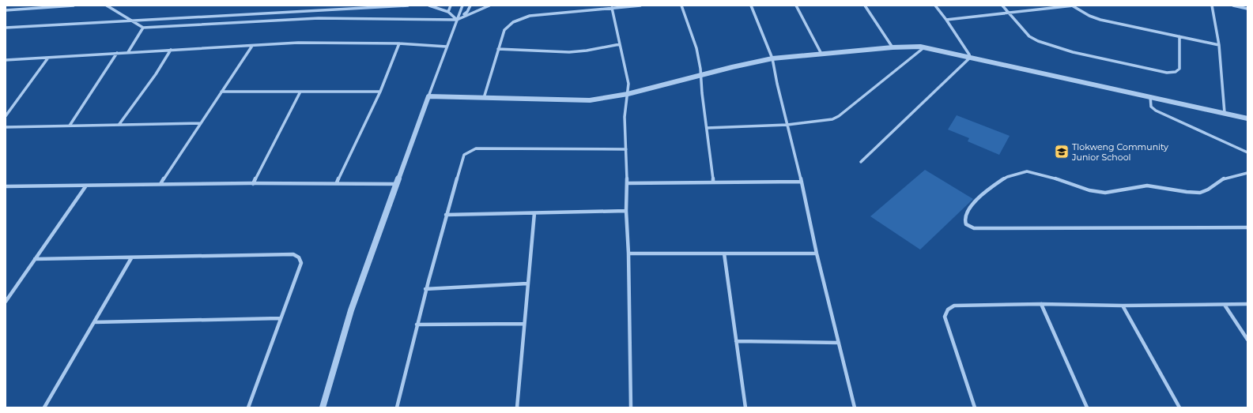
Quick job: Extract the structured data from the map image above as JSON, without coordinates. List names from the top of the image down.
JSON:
{
  "places": {
    "school or university": ["Tlokweng Community Junior School"]
  }
}
